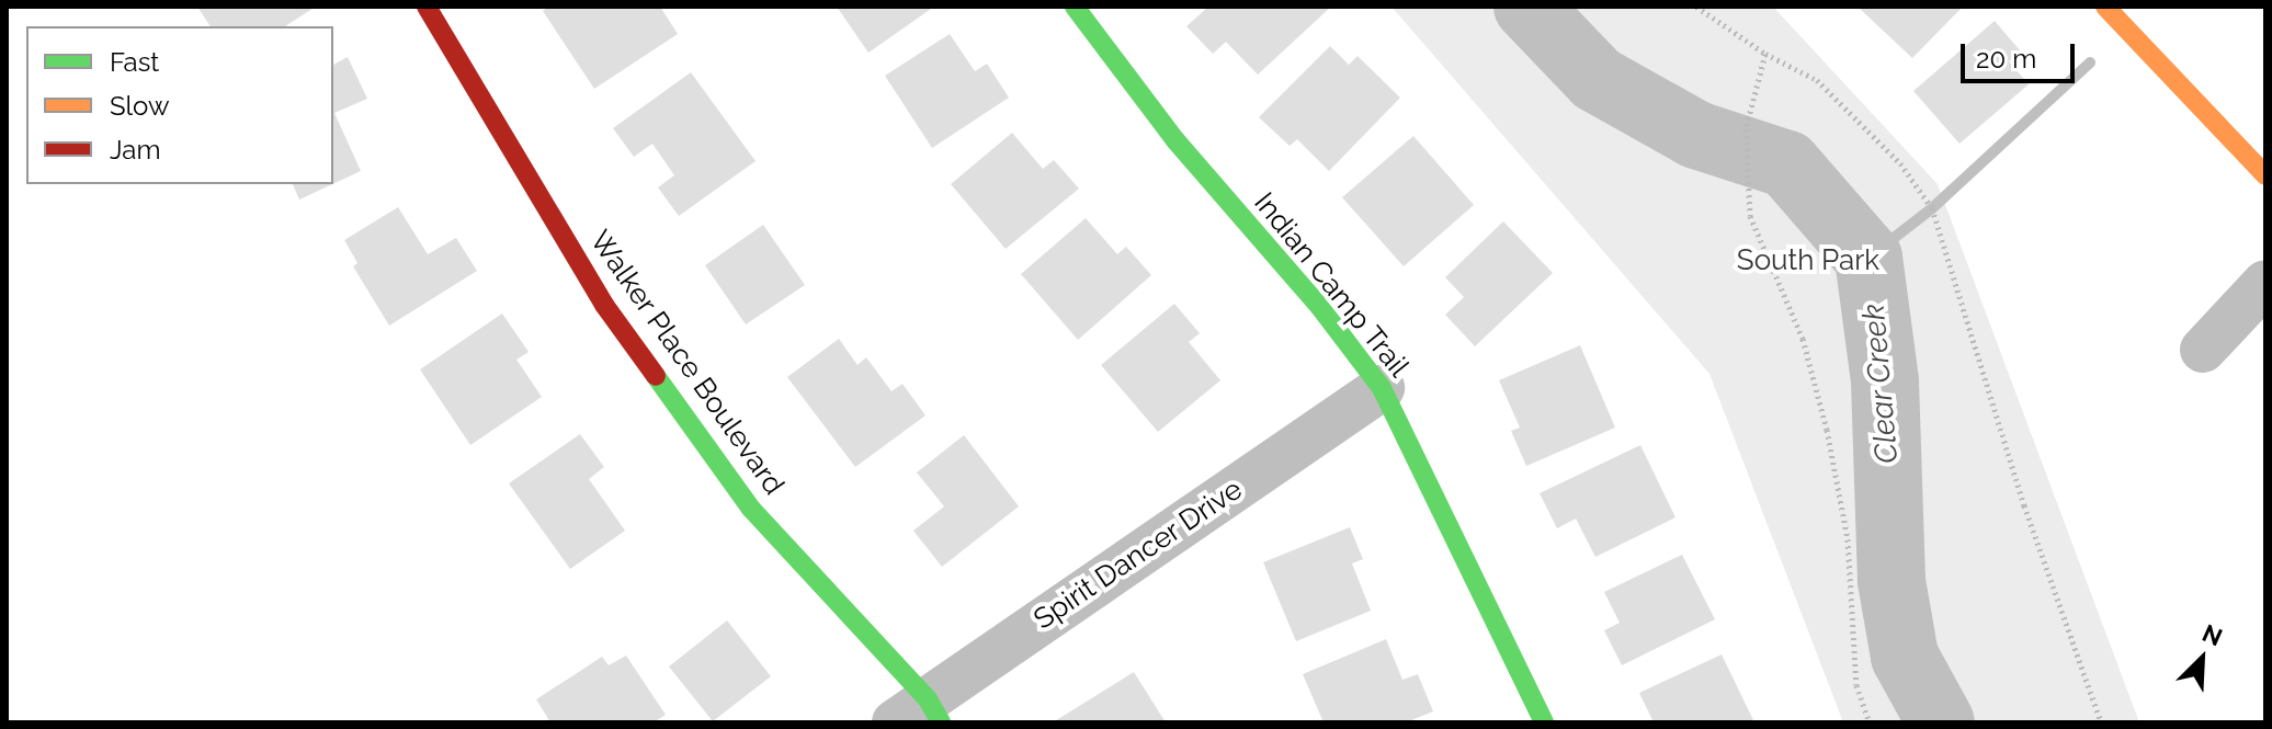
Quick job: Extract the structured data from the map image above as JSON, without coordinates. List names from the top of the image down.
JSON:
{
  "streets": {
    "street": ["Indian Camp Trail", "Walker Place Boulevard", "Spirit Dancer Drive"]
  },
  "crossings": [
    ["Indian Camp Trail", "Spirit Dancer Drive"],
    ["Walker Place Boulevard", "Spirit Dancer Drive"]
  ],
  "water": ["Clear Creek"],
  "parks": ["South Park"],
  "legend": ["Fast", "Slow", "Jam"],
  "scale_bar": "20 m",
  "north": "top right"
}
